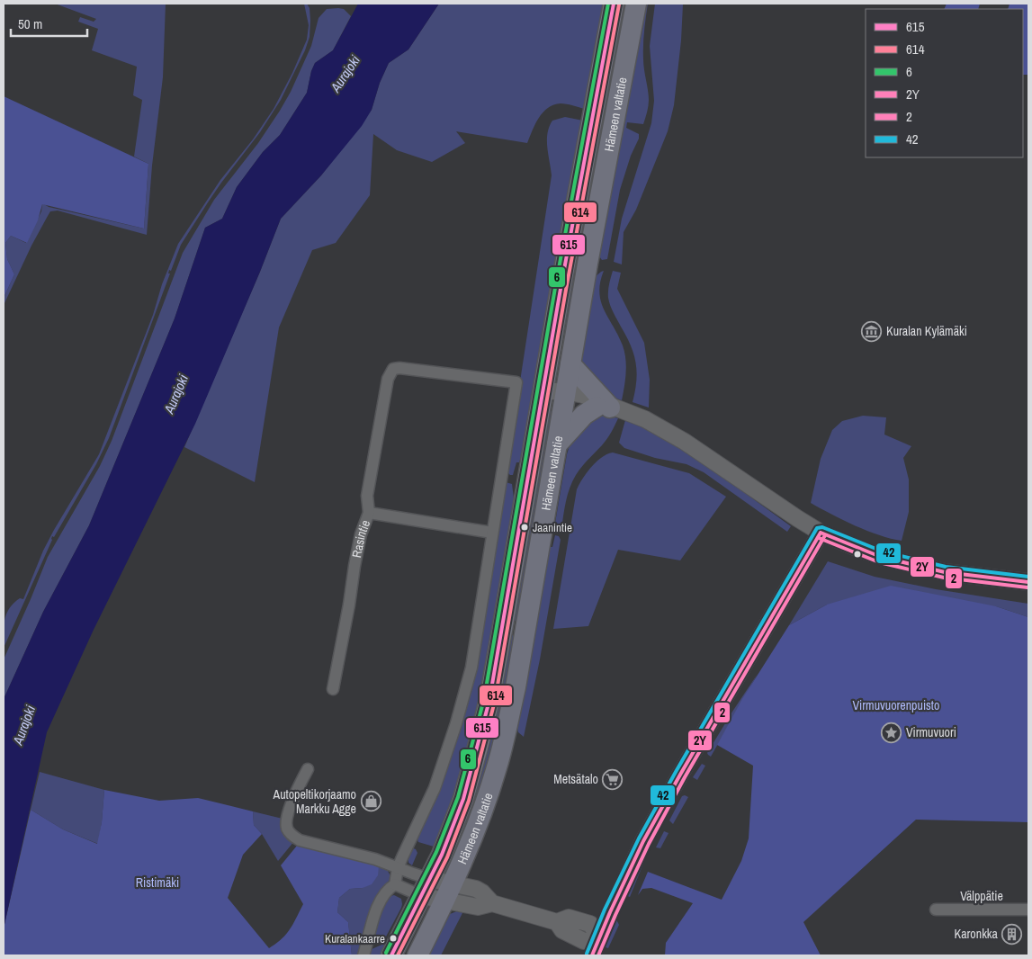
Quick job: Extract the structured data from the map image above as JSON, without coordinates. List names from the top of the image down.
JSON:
{
  "streets": {
    "highway": ["Hämeen valtatie"],
    "street": ["Rasintie", "Välppätie"]
  },
  "water": ["Aurajoki"],
  "parks": ["Virmuvuorenpuisto", "Ristimäki"],
  "places": {
    "museum": ["Kuralan Kylämäki"],
    "other": ["Jaanintie", "Kuralankaarre"],
    "place": ["Virmuvuori"],
    "supermarket": ["Metsätalo"],
    "shop": ["Autopeltikorjaamo Markku Agge"],
    "building": ["Karonkka"]
  },
  "lines": [
    "transit line 615",
    "transit line 6",
    "transit line 614",
    "transit line 42",
    "transit line 2Y",
    "transit line 2"
  ],
  "legend": [
    "615",
    "614",
    "6",
    "2Y",
    "2",
    "42"
  ],
  "scale_bar": "50 m"
}
